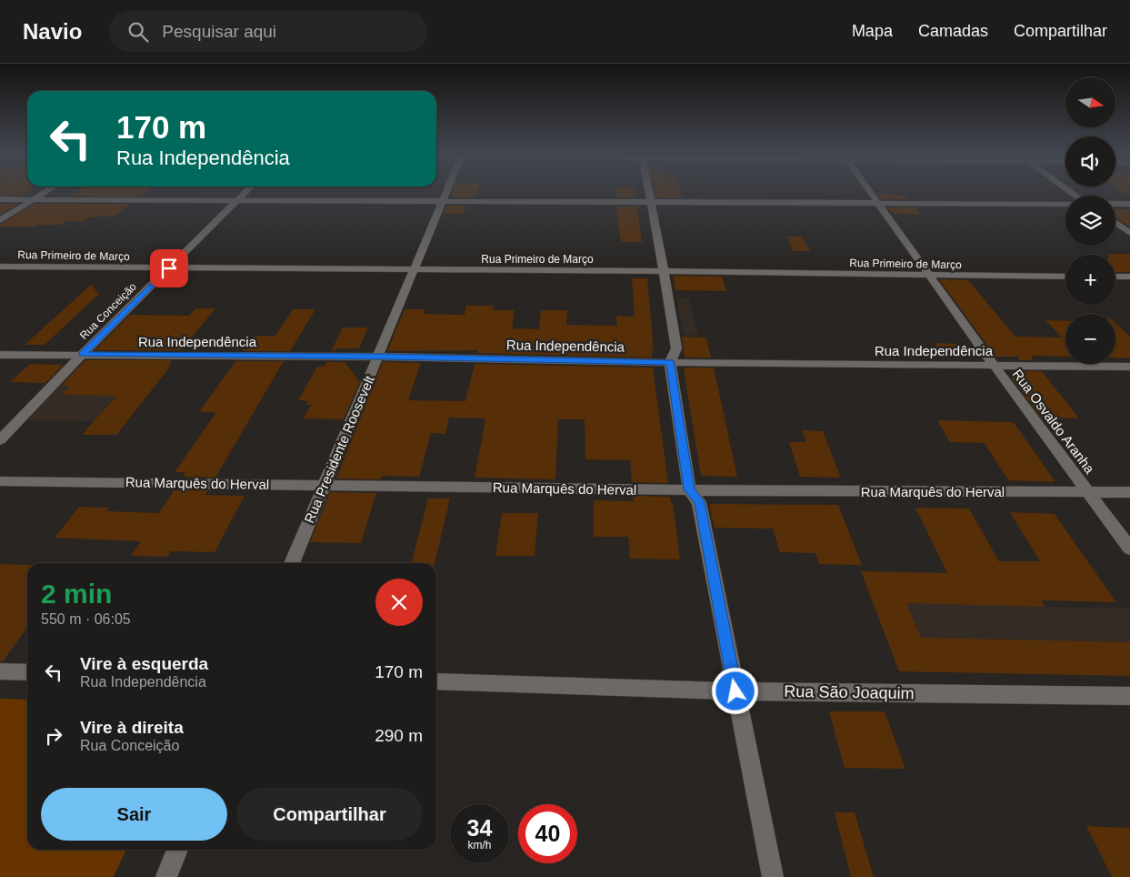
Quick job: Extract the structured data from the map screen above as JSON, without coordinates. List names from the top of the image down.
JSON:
{
  "streets": {
    "street": [
      "Rua Primeiro de Março",
      "Rua Conceição",
      "Rua Independência",
      "Rua Osvaldo Aranha",
      "Rua Presidente Roosevelt",
      "Rua Marquês do Herval",
      "Rua São Joaquim"
    ]
  },
  "crossings": [
    ["Rua Primeiro de Março", "Rua Conceição"],
    ["Rua Primeiro de Março", "Rua Osvaldo Aranha"],
    ["Rua Primeiro de Março", "Rua Presidente Roosevelt"],
    ["Rua Conceição", "Rua Independência"],
    ["Rua Independência", "Rua Osvaldo Aranha"],
    ["Rua Independência", "Rua Presidente Roosevelt"],
    ["Rua Osvaldo Aranha", "Rua Marquês do Herval"],
    ["Rua Presidente Roosevelt", "Rua Marquês do Herval"]
  ],
  "north": "right",
  "page": {
    "header": "Navio",
    "search": "Pesquisar aqui",
    "nav": ["Mapa", "Camadas", "Compartilhar"],
    "map_buttons": ["+", "−"],
    "turn": ["170 m", "Rua Independência"],
    "heading": ["2 min", "550 m · 06:05"],
    "list": [
      {
        "name": "Vire à esquerda",
        "note": "Rua Independência",
        "value": "170 m"
      },
      {
        "name": "Vire à direita",
        "note": "Rua Conceição",
        "value": "290 m"
      }
    ],
    "buttons": ["Sair", "Compartilhar"],
    "speed": "34 km/h",
    "limit": "40"
  }
}
